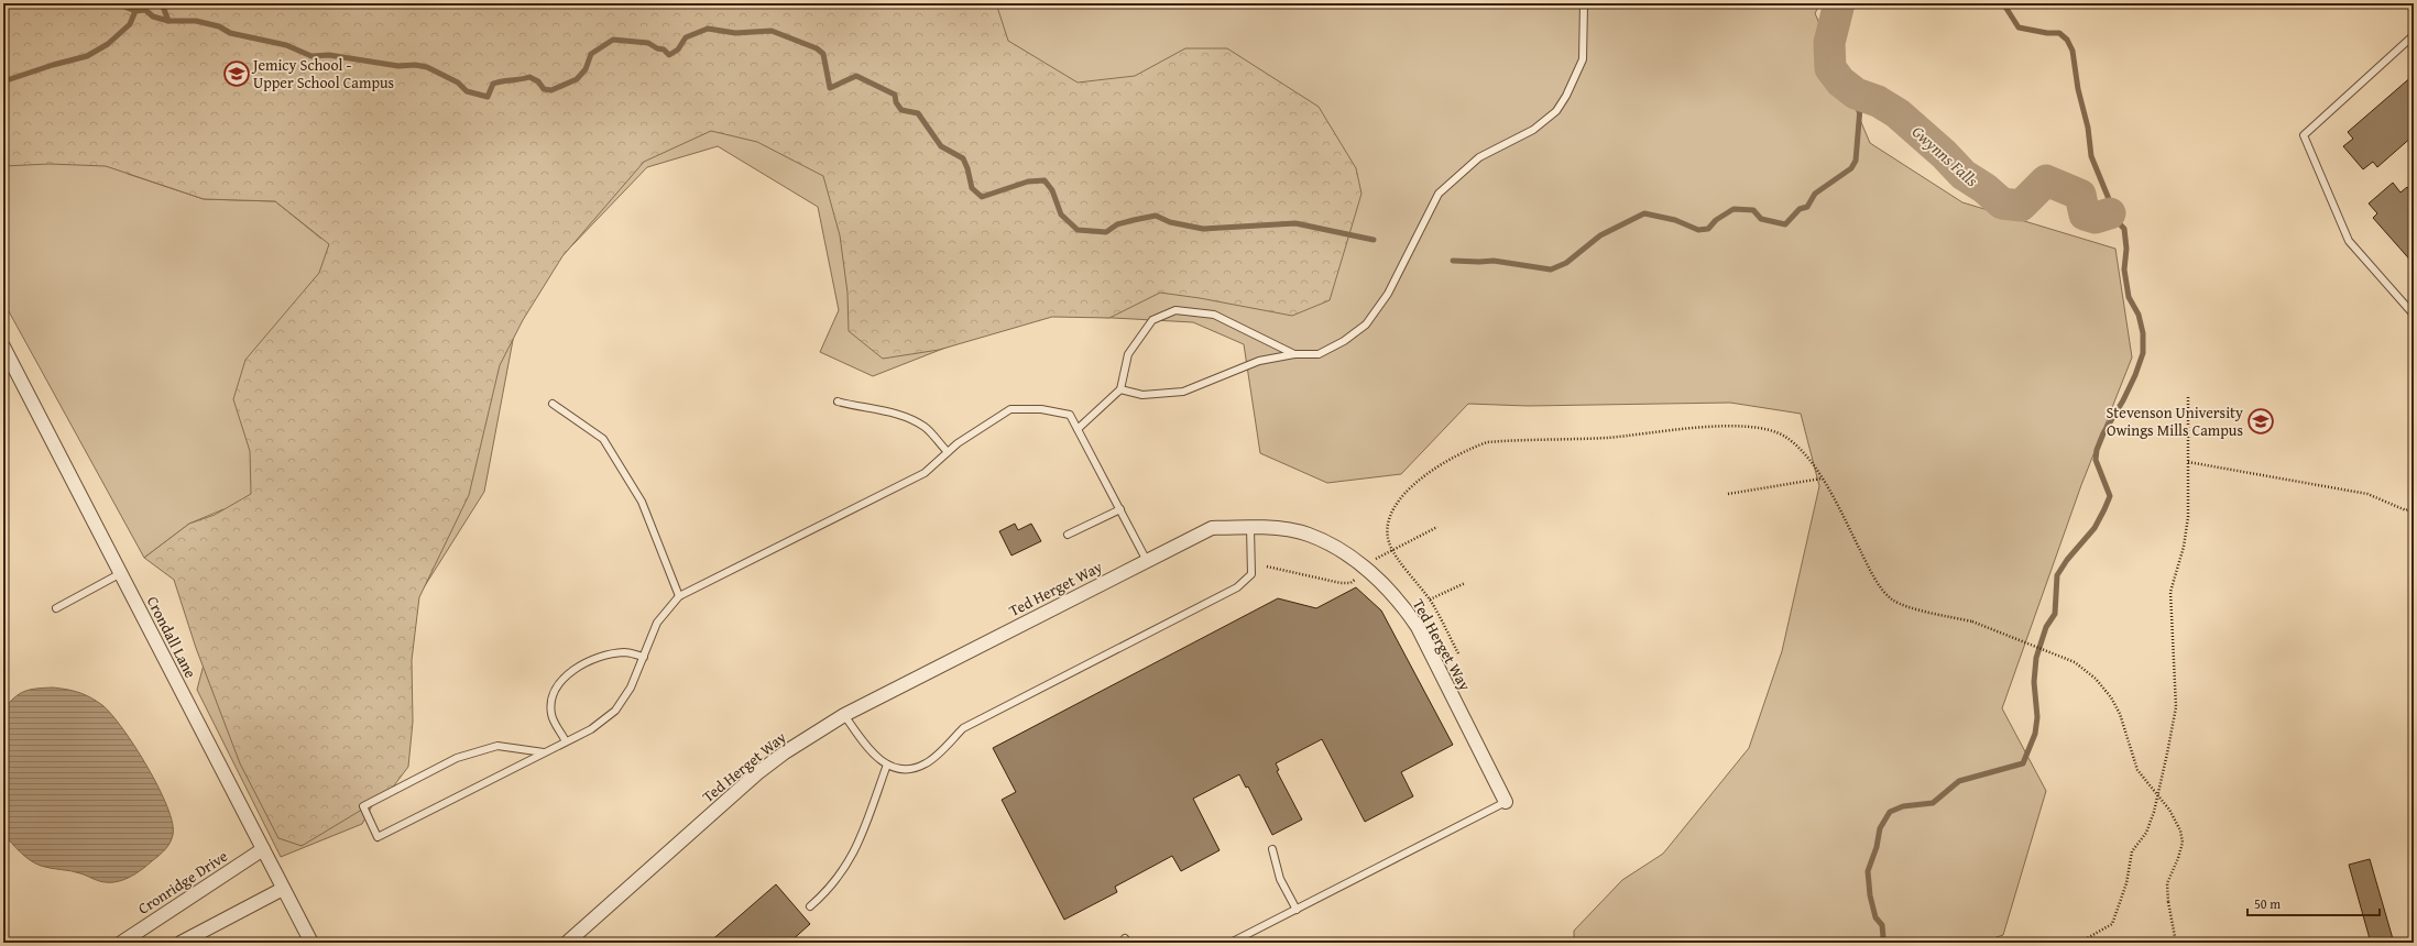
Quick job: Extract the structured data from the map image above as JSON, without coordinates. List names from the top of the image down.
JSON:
{
  "streets": {
    "street": ["Ted Herget Way", "Crondall Lane", "Cronridge Drive"]
  },
  "crossings": [
    ["Crondall Lane", "Cronridge Drive"]
  ],
  "water": ["Gwynns Falls"],
  "places": {
    "school or university": ["Jemicy School - Upper School Campus", "Stevenson University Owings Mills Campus"]
  },
  "scale_bar": "50 m"
}
